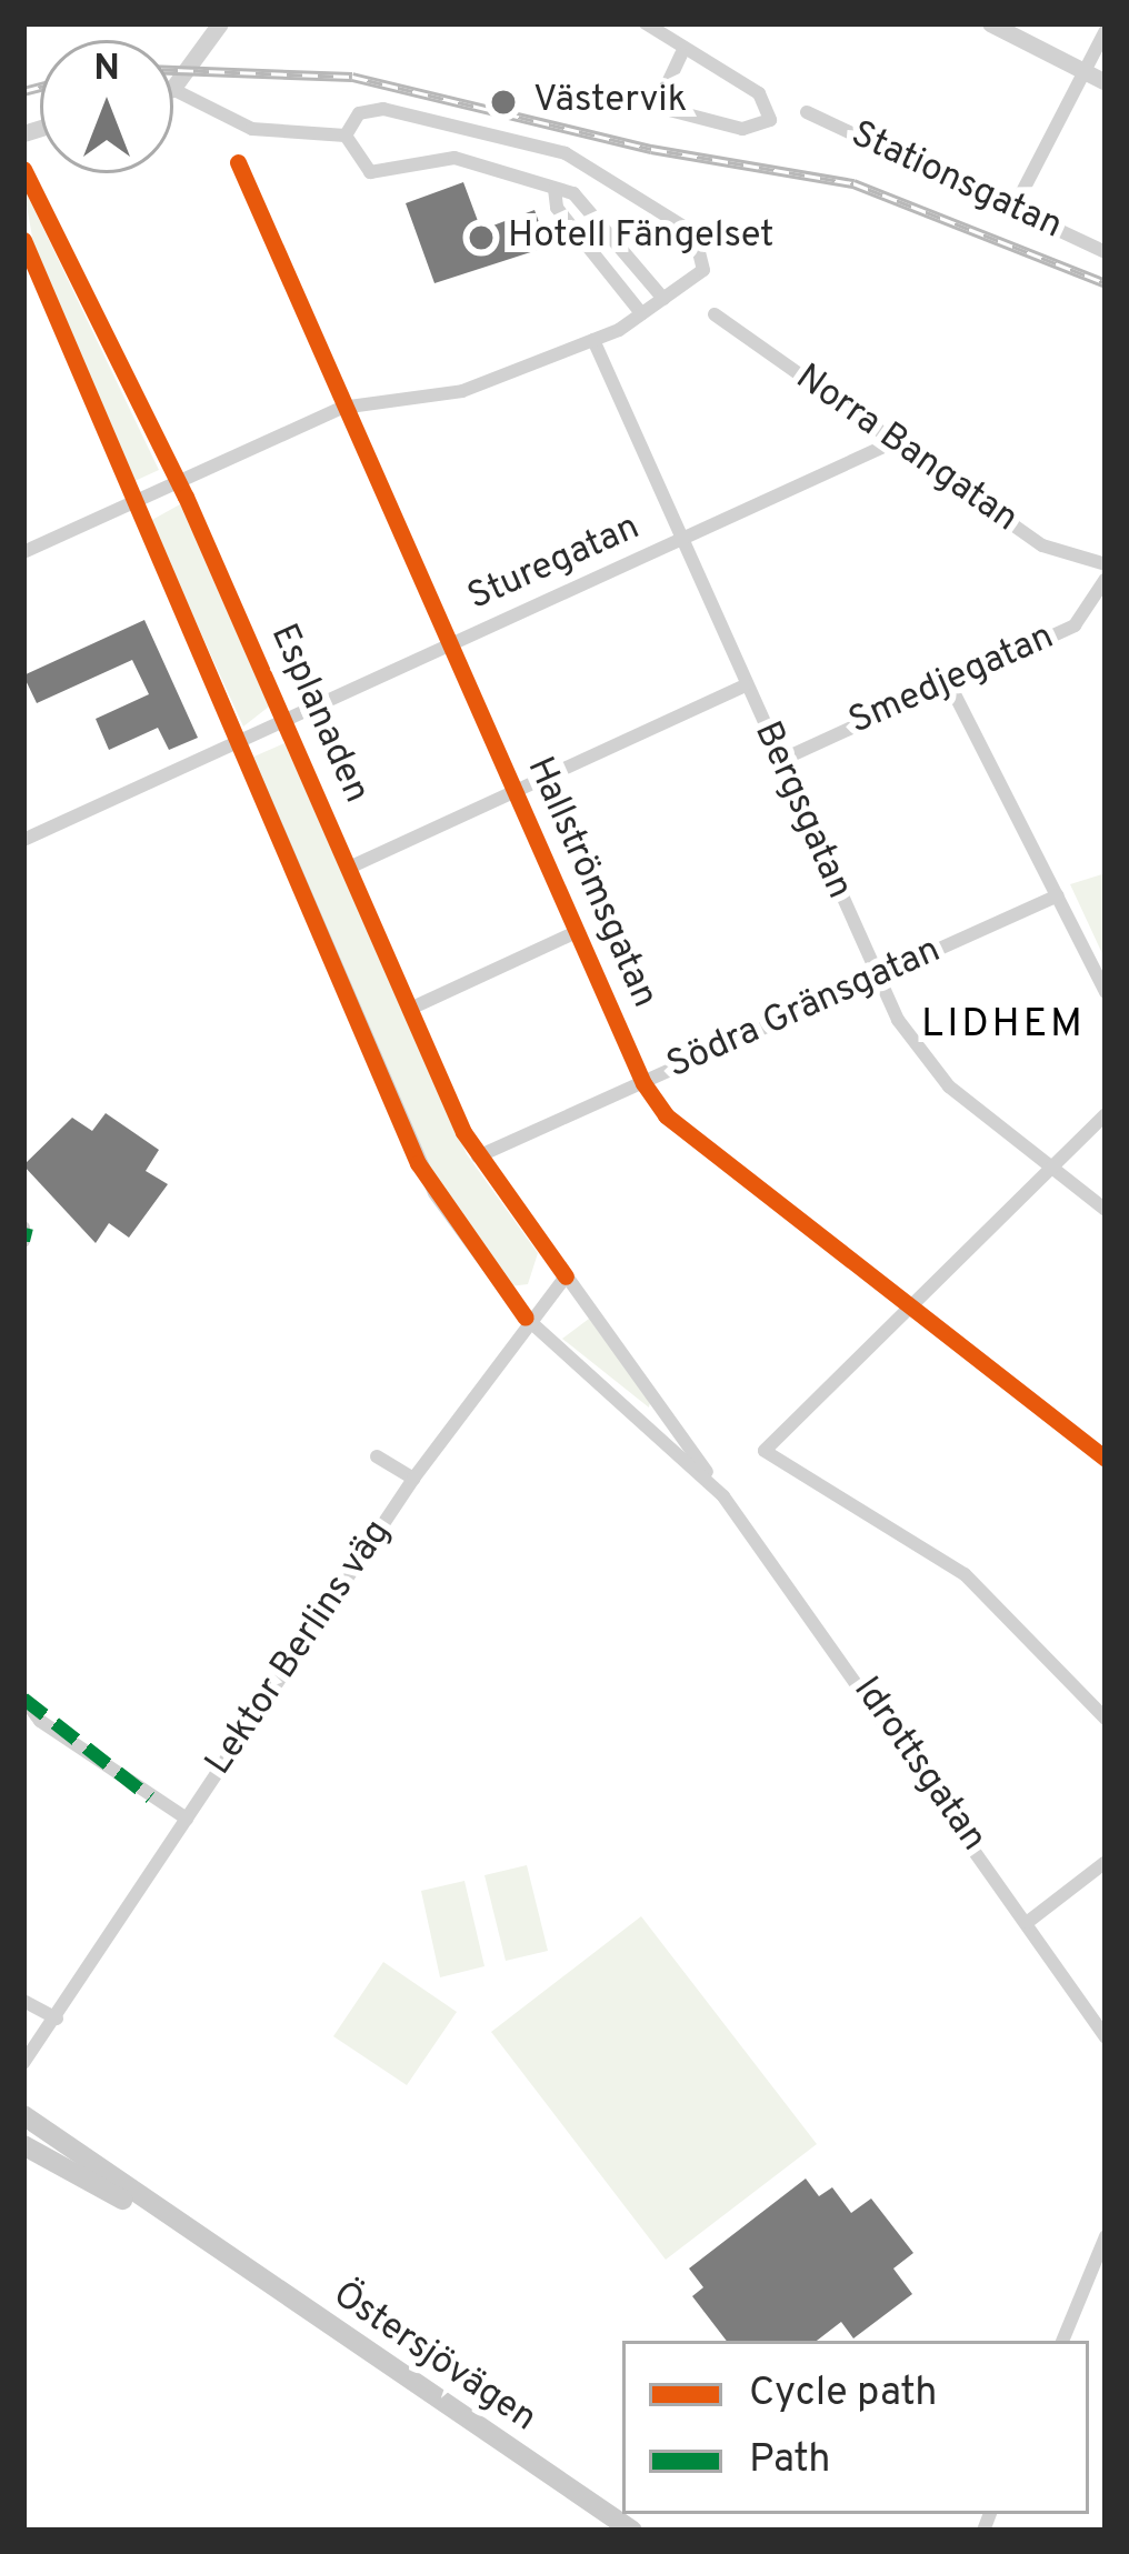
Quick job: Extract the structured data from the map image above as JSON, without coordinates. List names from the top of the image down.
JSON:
{
  "streets": {
    "main road": ["Östersjövägen"],
    "street": [
      "Stationsgatan",
      "Norra Bangatan",
      "Sturegatan",
      "Smedjegatan",
      "Esplanaden",
      "Bergsgatan",
      "Hallströmsgatan",
      "Södra Gränsgatan",
      "Lektor Berlins väg",
      "Idrottsgatan"
    ]
  },
  "crossings": [
    ["Norra Bangatan", "Sturegatan"],
    ["Sturegatan", "Esplanaden"],
    ["Sturegatan", "Bergsgatan"],
    ["Sturegatan", "Hallströmsgatan"],
    ["Smedjegatan", "Bergsgatan"],
    ["Esplanaden", "Södra Gränsgatan"],
    ["Esplanaden", "Lektor Berlins väg"],
    ["Esplanaden", "Idrottsgatan"],
    ["Bergsgatan", "Södra Gränsgatan"],
    ["Hallströmsgatan", "Södra Gränsgatan"]
  ],
  "districts": ["LIDHEM"],
  "places": ["Västervik", "Hotell Fängelset"],
  "legend": ["Cycle path", "Path"],
  "north": "top"
}
